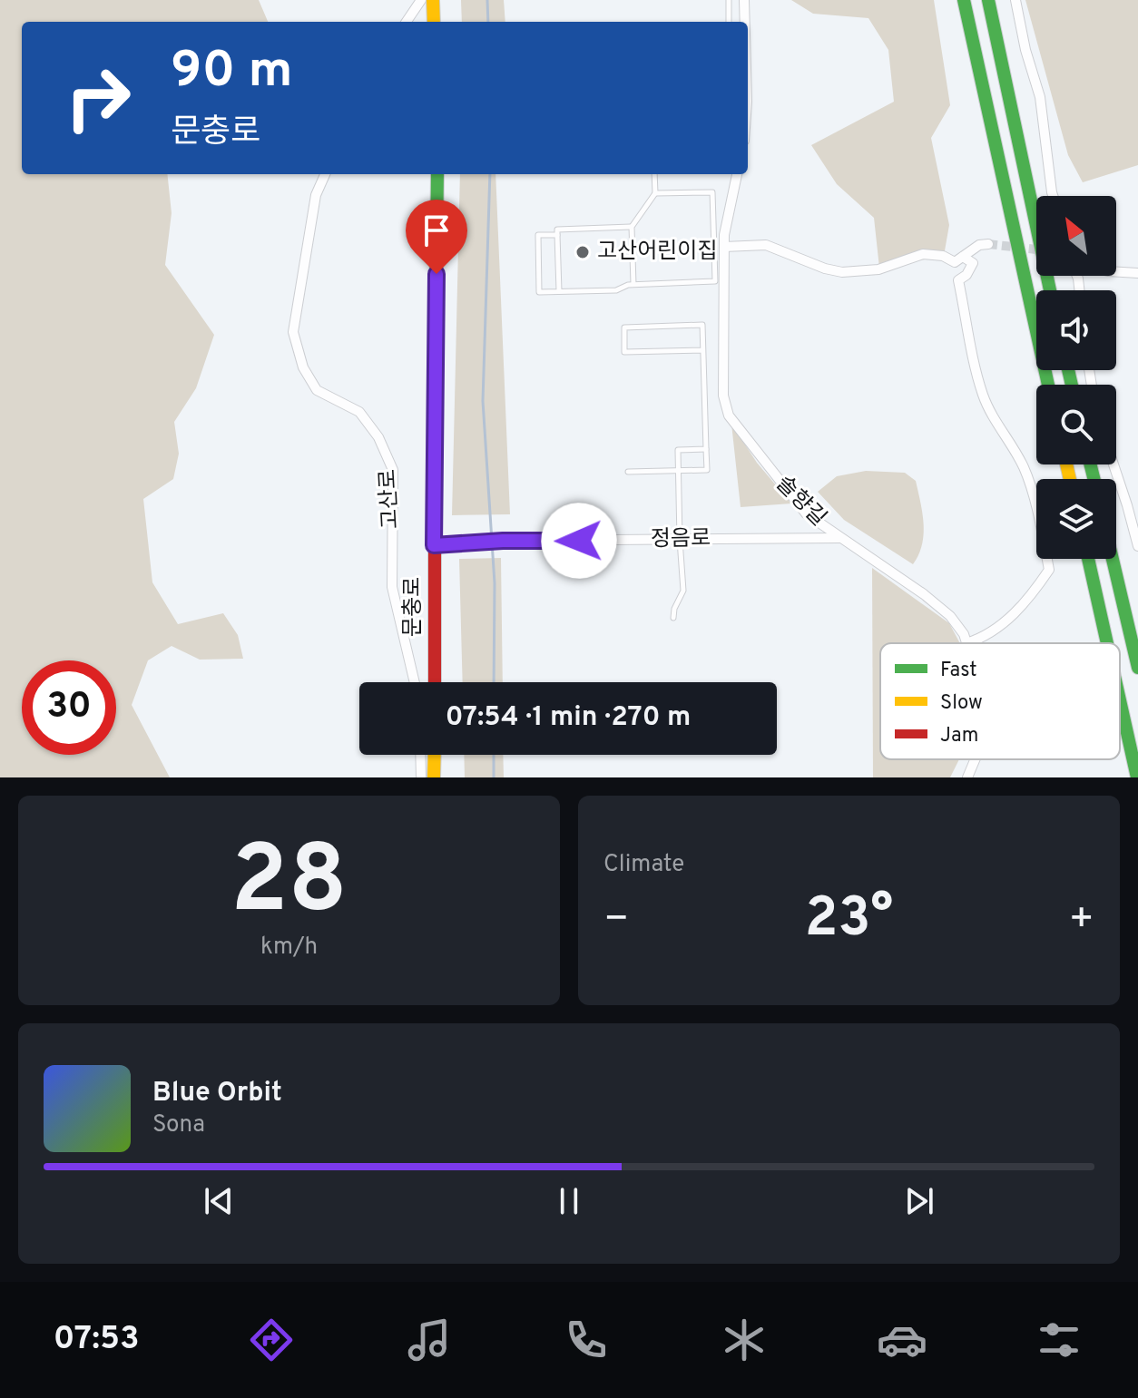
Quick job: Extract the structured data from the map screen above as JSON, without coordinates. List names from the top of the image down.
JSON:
{
  "streets": {
    "main road": ["문충로"],
    "street": ["고산로", "솔향길", "정음로"]
  },
  "crossings": [
    ["솔향길", "정음로"],
    ["정음로", "문충로"]
  ],
  "places": ["고산어린이집"],
  "legend": ["Fast", "Slow", "Jam"],
  "north": "top left",
  "page": {
    "turn": ["90 m", "문충로"],
    "limit": "30",
    "trip": "07:54 · 1 min · 270 m",
    "tile": [
      ["28", "km/h"],
      "Climate"
    ],
    "heat": ["−", "23°", "+"],
    "song": ["Blue Orbit", "Sona"],
    "tabs": "07:53"
  }
}
